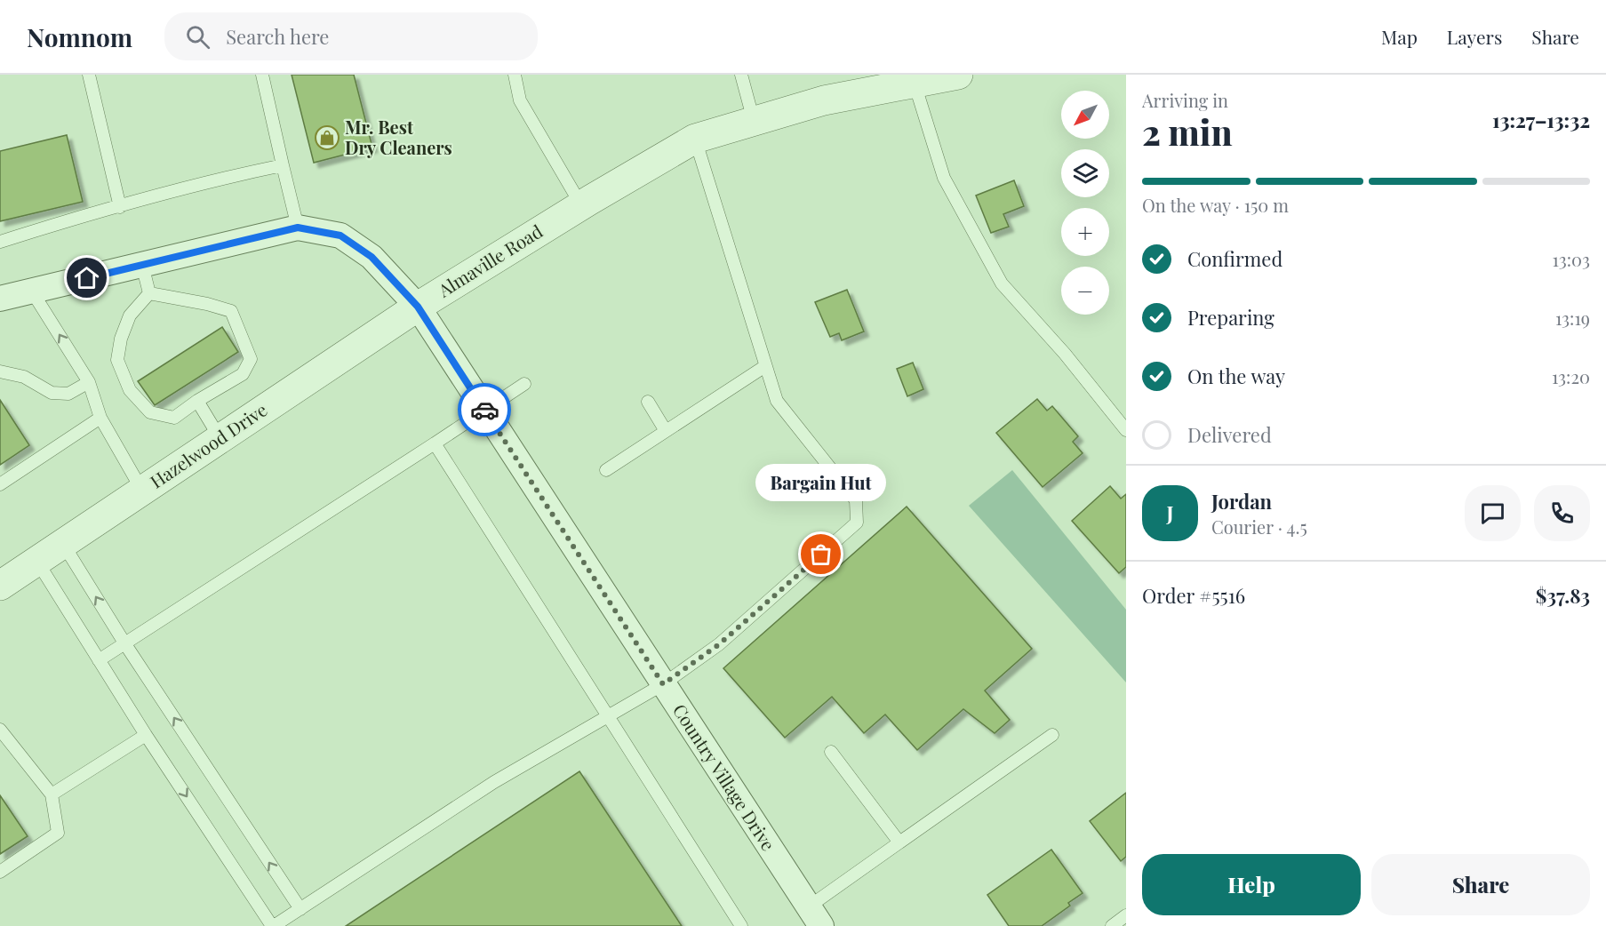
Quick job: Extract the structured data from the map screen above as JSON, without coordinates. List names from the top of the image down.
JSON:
{
  "streets": {
    "street": ["Almaville Road", "Hazelwood Drive", "Country Village Drive"]
  },
  "crossings": [
    ["Almaville Road", "Hazelwood Drive"],
    ["Almaville Road", "Country Village Drive"],
    ["Hazelwood Drive", "Country Village Drive"]
  ],
  "places": {
    "shop": ["Mr. Best Dry Cleaners"],
    "other": ["Bargain Hut"]
  },
  "north": "bottom left",
  "page": {
    "header": "Nomnom",
    "search": "Search here",
    "nav": ["Map", "Layers", "Share"],
    "heading": ["2 min", "Arriving in", "13:27–13:32"],
    "panel": [
      "Jordan",
      "Courier · 4.5",
      "Order #5516",
      "$37.83"
    ],
    "map_buttons": ["+", "−"],
    "bar": "On the way · 150 m",
    "list": [
      ["Confirmed", "13:03"],
      ["Preparing", "13:19"],
      ["On the way", "13:20"],
      "Delivered"
    ],
    "bubble": "Bargain Hut",
    "round": "J",
    "buttons": ["Help", "Share"]
  }
}
